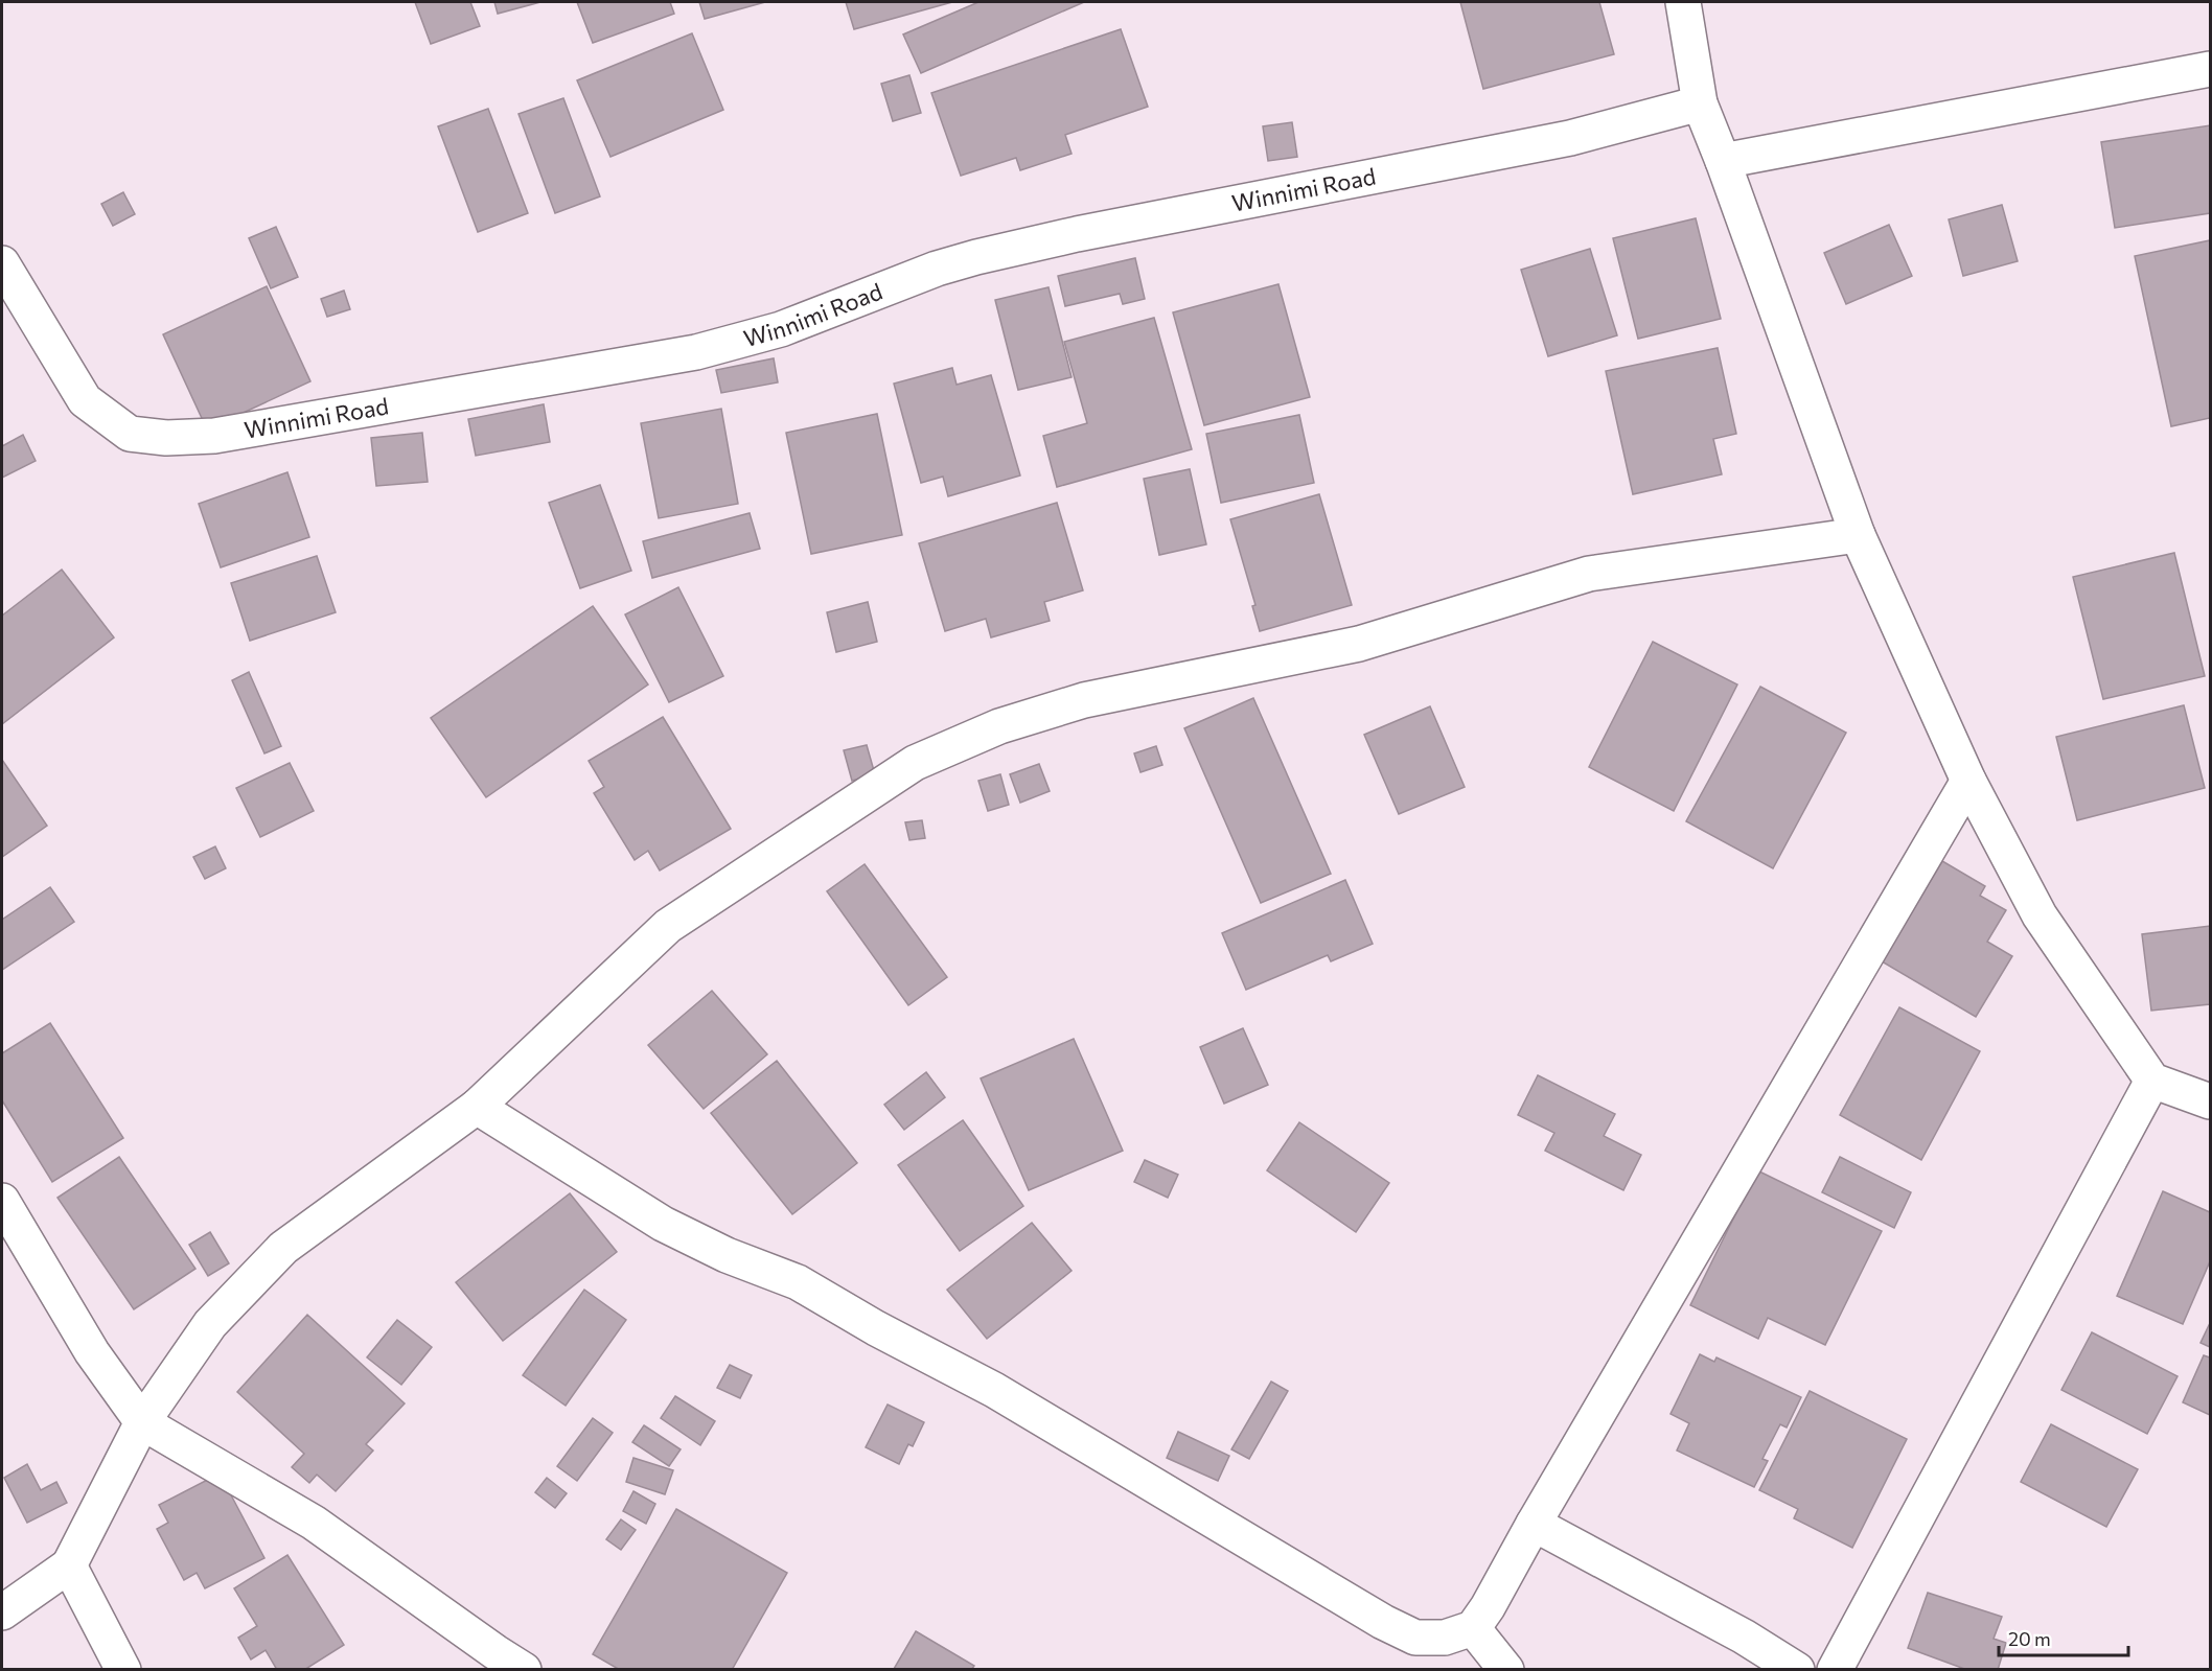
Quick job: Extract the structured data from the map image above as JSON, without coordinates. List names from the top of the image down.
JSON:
{
  "streets": {
    "street": ["Winnimi Road"]
  },
  "scale_bar": "20 m"
}
